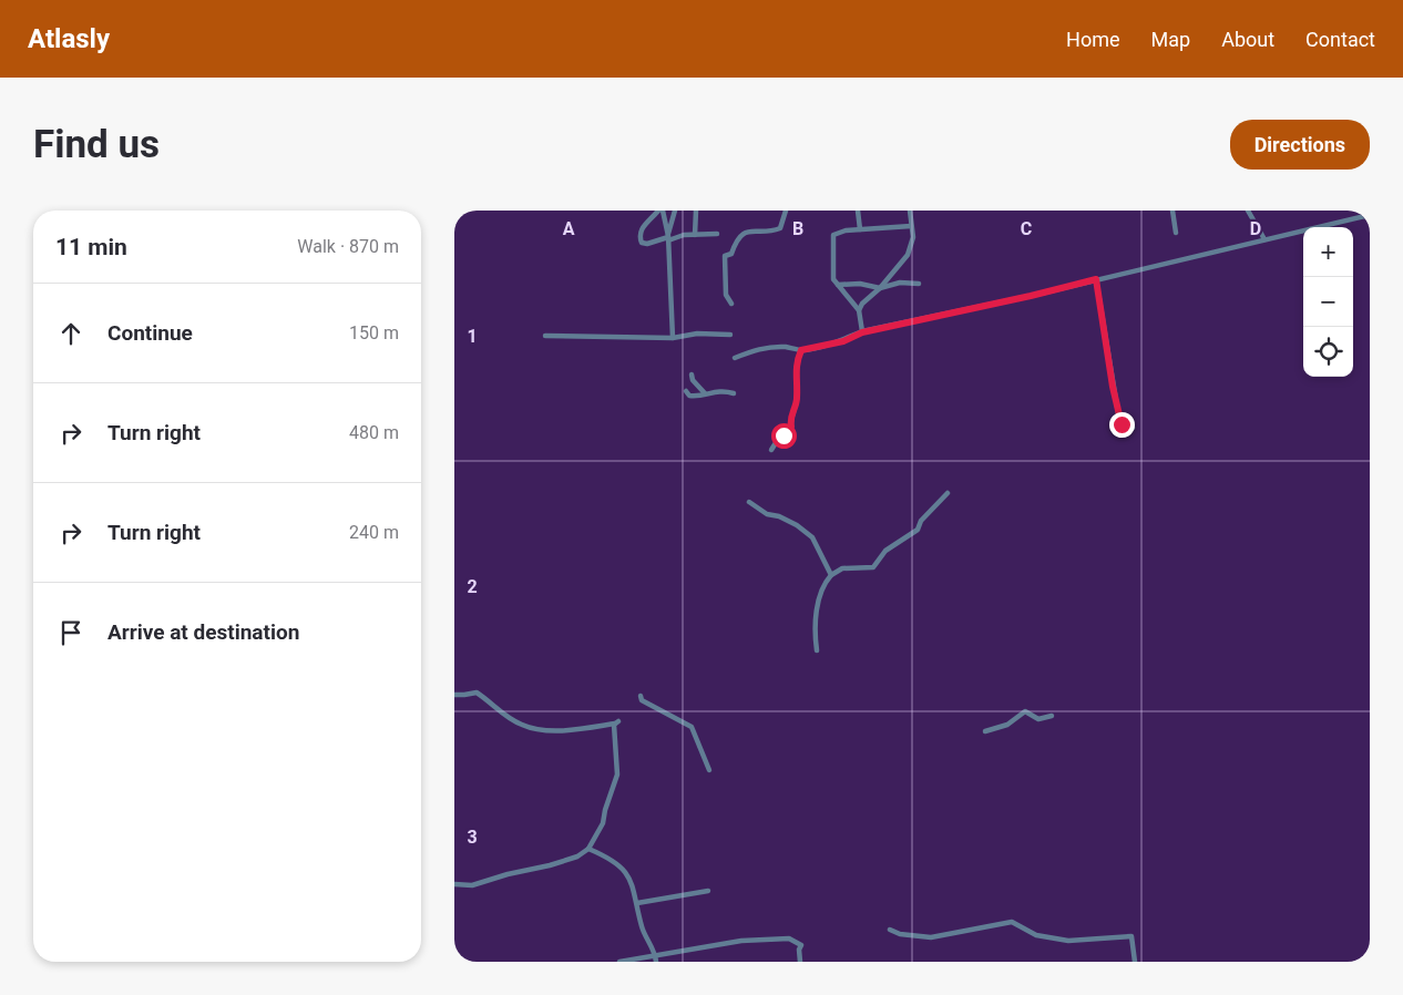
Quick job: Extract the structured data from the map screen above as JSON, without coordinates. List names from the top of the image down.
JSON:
{
  "page": {
    "header": "Atlasly",
    "nav": [
      "Home",
      "Map",
      "About",
      "Contact"
    ],
    "buttons": "Directions",
    "title": "Find us",
    "heading": ["11 min", "Walk · 870 m"],
    "map_buttons": ["+", "−"],
    "list": [
      ["Continue", "150 m"],
      ["Turn right", "480 m"],
      ["Turn right", "240 m"],
      "Arrive at destination"
    ]
  },
  "grid": {
    "columns": [
      "A",
      "B",
      "C",
      "D"
    ],
    "rows": ["1", "2", "3"]
  }
}
